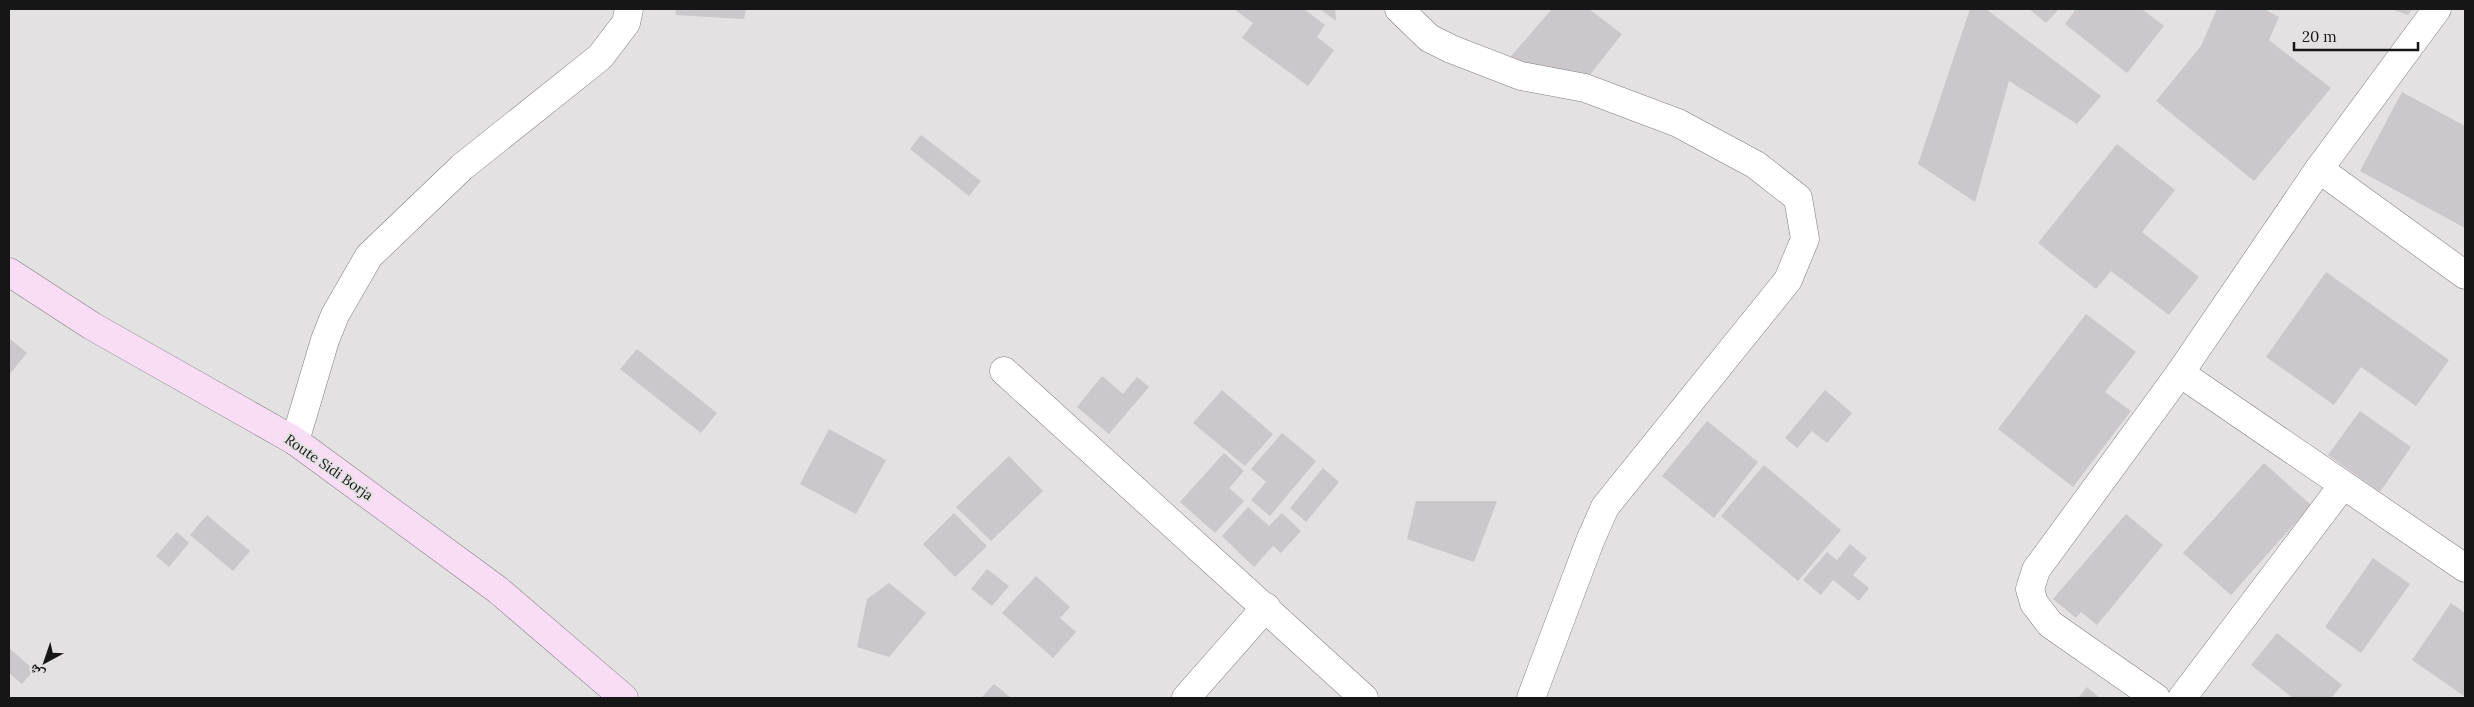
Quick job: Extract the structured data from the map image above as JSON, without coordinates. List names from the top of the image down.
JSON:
{
  "streets": {
    "street": ["Route Sidi Borja"]
  },
  "scale_bar": "20 m",
  "north": "bottom left"
}
